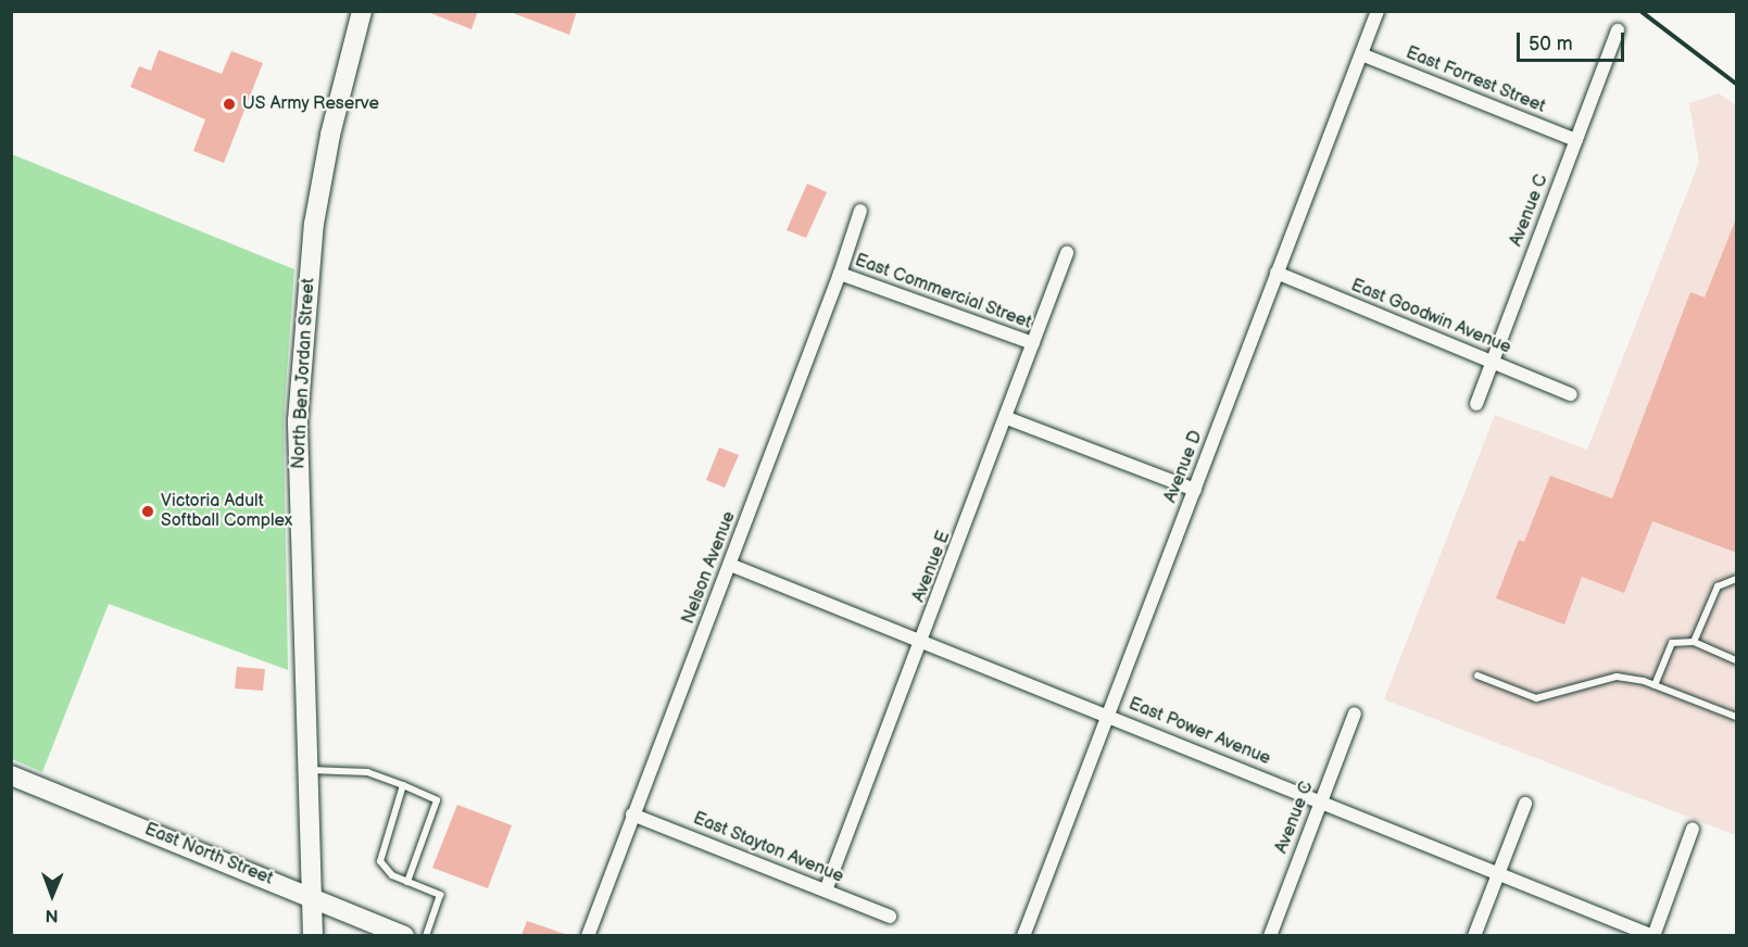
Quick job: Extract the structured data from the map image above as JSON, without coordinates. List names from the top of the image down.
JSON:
{
  "streets": {
    "street": [
      "East Forrest Street",
      "Avenue C",
      "East Commercial Street",
      "East Goodwin Avenue",
      "North Ben Jordan Street",
      "Avenue D",
      "Avenue E",
      "Nelson Avenue",
      "East Power Avenue",
      "East Stayton Avenue",
      "East North Street"
    ]
  },
  "crossings": [
    ["East Forrest Street", "Avenue C"],
    ["East Forrest Street", "Avenue D"],
    ["Avenue C", "East Goodwin Avenue"],
    ["Avenue C", "East Power Avenue"],
    ["East Commercial Street", "Avenue E"],
    ["East Commercial Street", "Nelson Avenue"],
    ["East Goodwin Avenue", "Avenue D"],
    ["North Ben Jordan Street", "East North Street"],
    ["Avenue D", "East Power Avenue"],
    ["Avenue E", "East Power Avenue"],
    ["Avenue E", "East Stayton Avenue"],
    ["Nelson Avenue", "East Power Avenue"],
    ["Nelson Avenue", "East Stayton Avenue"]
  ],
  "places": ["US Army Reserve", "Victoria Adult Softball Complex"],
  "scale_bar": "50 m",
  "north": "bottom"
}
